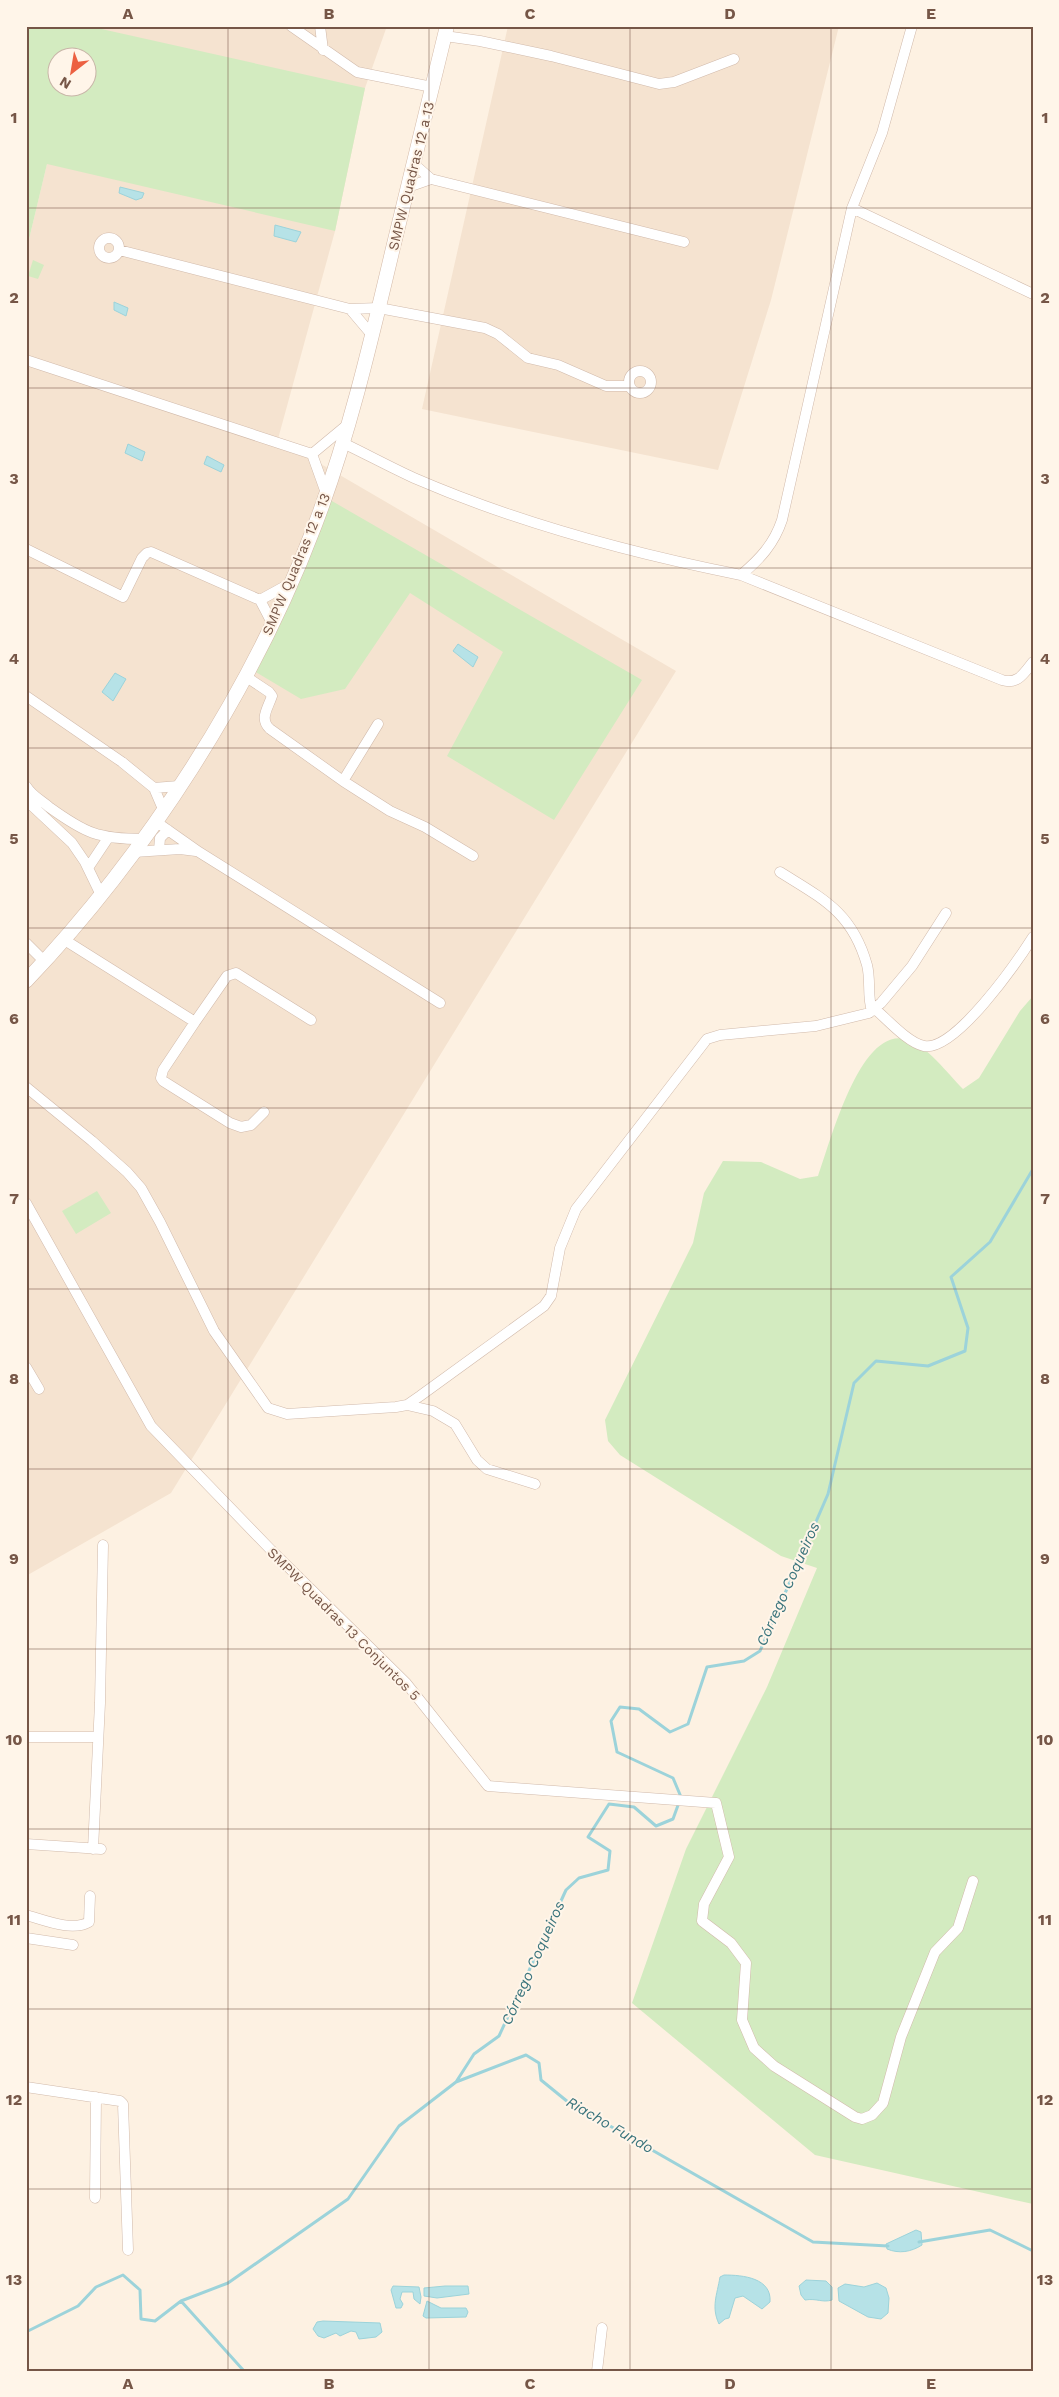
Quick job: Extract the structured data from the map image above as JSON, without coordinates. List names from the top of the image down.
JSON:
{
  "streets": {
    "street": ["SMPW Quadras 12 a 13", "SMPW Quadras 13 Conjuntos 5"]
  },
  "water": ["Córrego Coqueiros", "Riacho Fundo"],
  "north": "bottom left",
  "grid": {
    "columns": [
      "A",
      "B",
      "C",
      "D",
      "E"
    ],
    "rows": [
      "1",
      "2",
      "3",
      "4",
      "5",
      "6",
      "7",
      "8",
      "9",
      "10",
      "11",
      "12",
      "13"
    ]
  }
}
